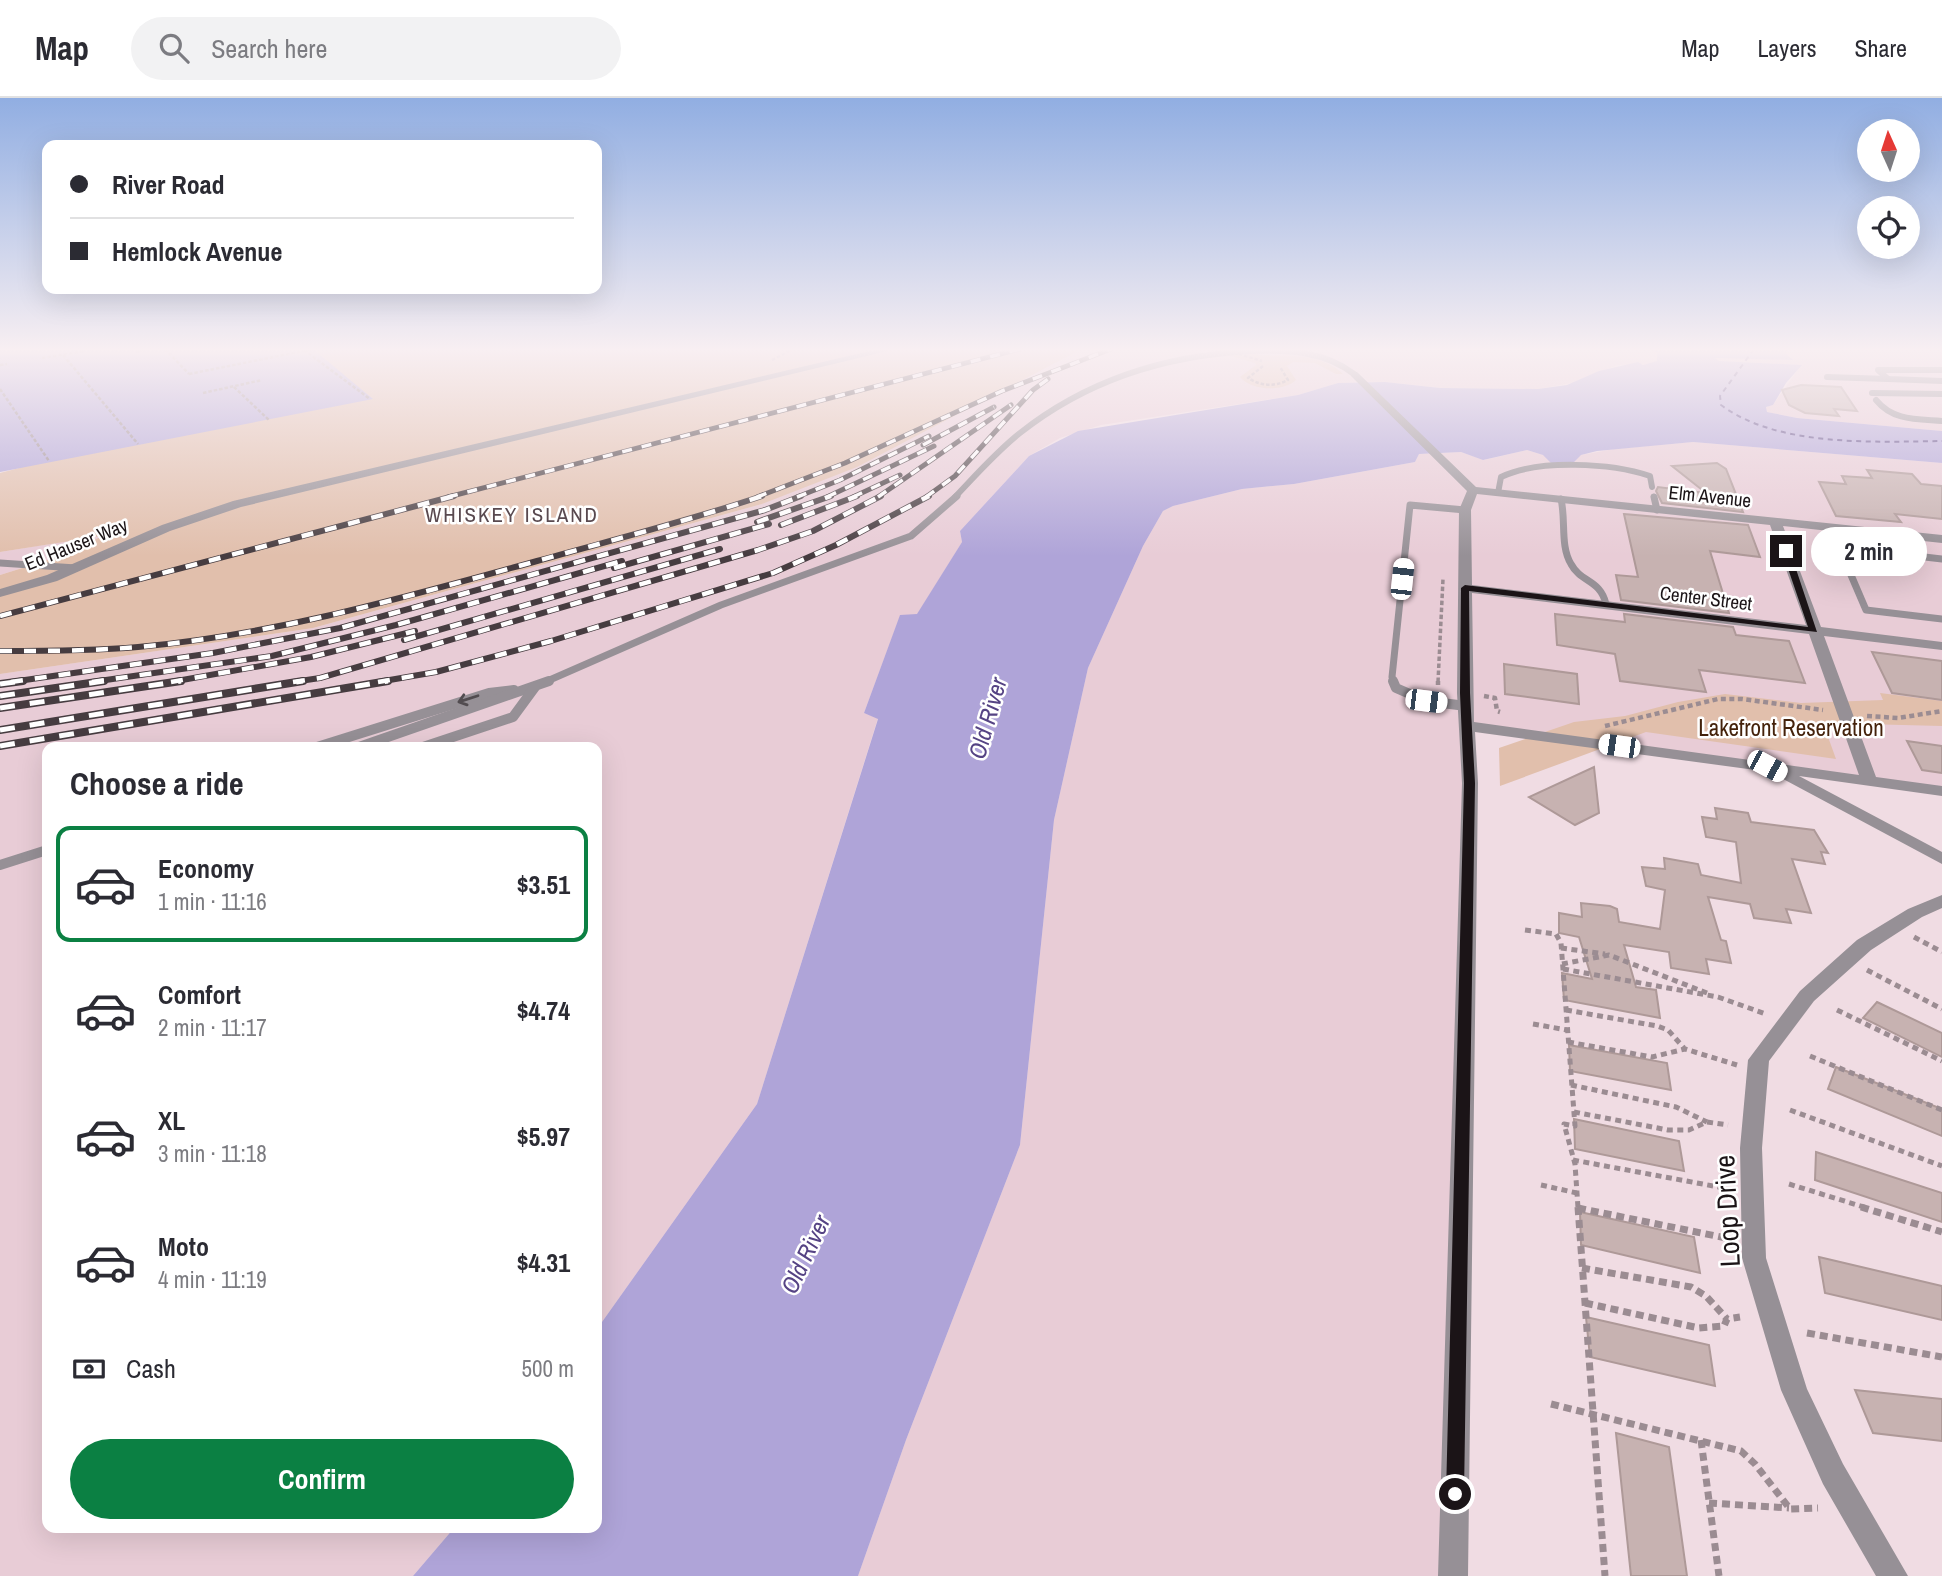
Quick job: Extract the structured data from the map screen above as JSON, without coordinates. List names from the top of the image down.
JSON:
{
  "streets": {
    "street": [
      "Elm Avenue",
      "Ed Hauser Way",
      "Center Street",
      "Loop Drive"
    ]
  },
  "districts": ["WHISKEY ISLAND"],
  "water": ["Old River"],
  "parks": ["Lakefront Reservation"],
  "north": "top",
  "page": {
    "header": "Map",
    "search": "Search here",
    "nav": ["Map", "Layers", "Share"],
    "banner": ["River Road", "Hemlock Avenue"],
    "bubble": "2 min",
    "heading": "Choose a ride",
    "list": [
      {
        "name": "Economy",
        "note": "1 min · 11:16",
        "value": "$3.51"
      },
      {
        "name": "Comfort",
        "note": "2 min · 11:17",
        "value": "$4.74"
      },
      {
        "name": "XL",
        "note": "3 min · 11:18",
        "value": "$5.97"
      },
      {
        "name": "Moto",
        "note": "4 min · 11:19",
        "value": "$4.31"
      }
    ],
    "pay": ["Cash", "500 m"],
    "buttons": "Confirm"
  }
}
